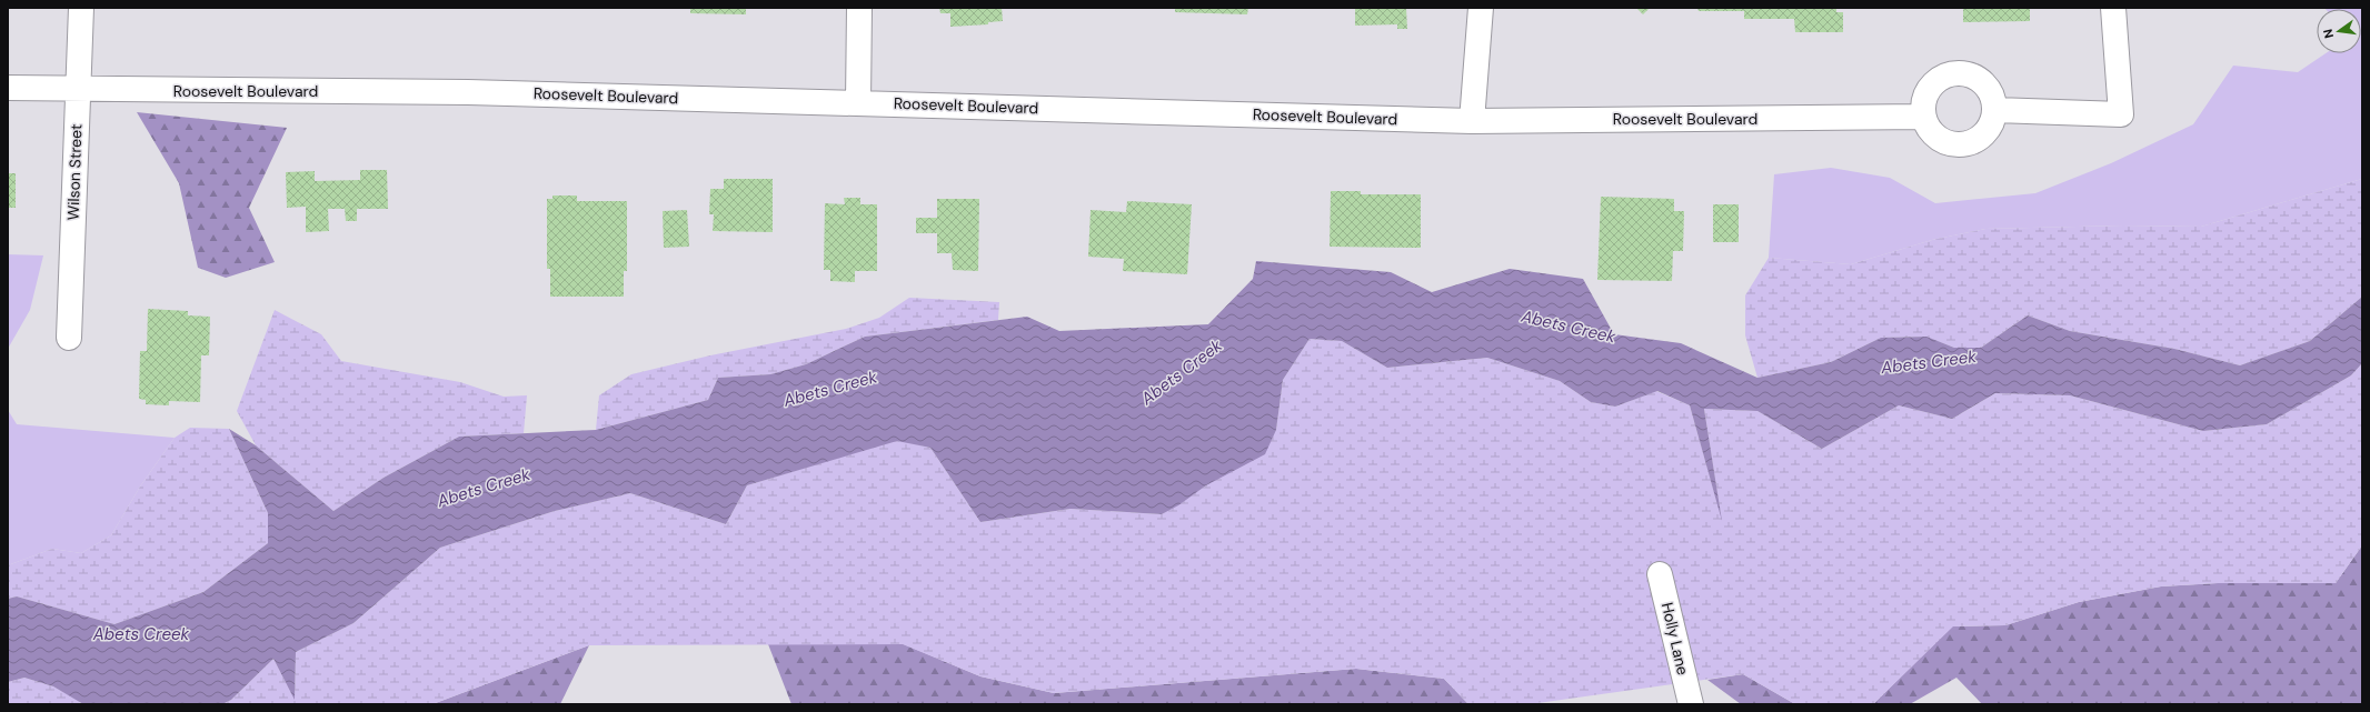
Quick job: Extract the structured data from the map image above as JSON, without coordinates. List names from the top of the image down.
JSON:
{
  "streets": {
    "street": ["Roosevelt Boulevard", "Wilson Street", "Holly Lane"]
  },
  "crossings": [
    ["Roosevelt Boulevard", "Wilson Street"]
  ],
  "water": ["Abets Creek"],
  "north": "left"
}
